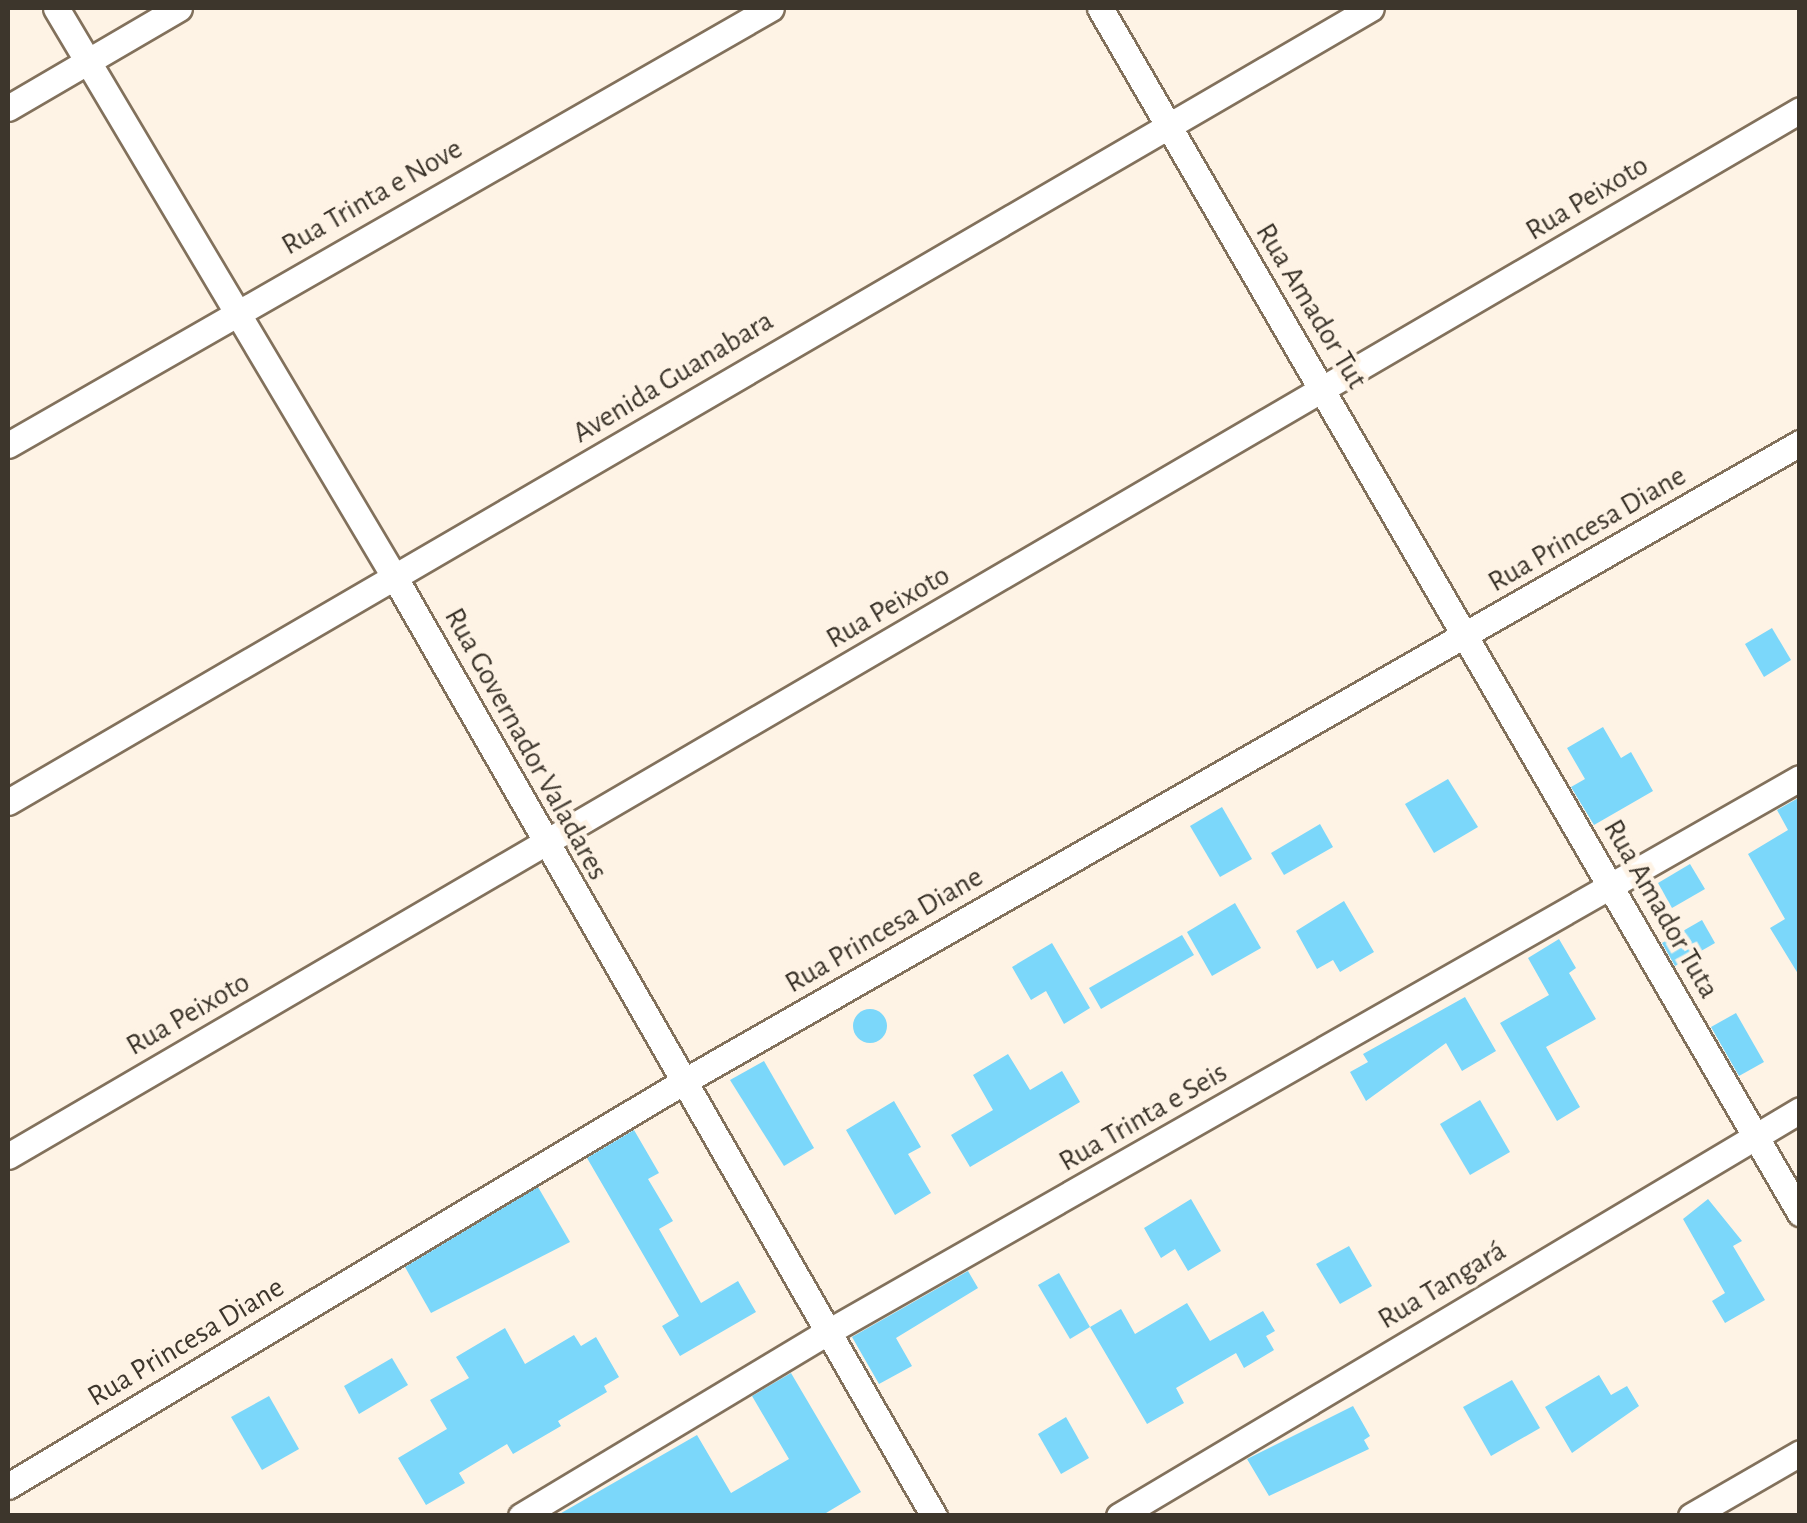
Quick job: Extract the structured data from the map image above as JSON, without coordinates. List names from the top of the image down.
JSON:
{
  "streets": {
    "street": [
      "Rua Trinta e Nove",
      "Rua Peixoto",
      "Rua Amador Tut",
      "Avenida Guanabara",
      "Rua Princesa Diane",
      "Rua Governador Valadares",
      "Rua Amador Tuta",
      "Rua Trinta e Seis",
      "Rua Tangará"
    ]
  },
  "crossings": [
    ["Rua Trinta e Nove", "Rua Governador Valadares"],
    ["Rua Peixoto", "Rua Amador Tut"],
    ["Rua Peixoto", "Rua Governador Valadares"],
    ["Rua Amador Tut", "Avenida Guanabara"],
    ["Rua Amador Tut", "Rua Princesa Diane"],
    ["Rua Amador Tut", "Rua Amador Tuta"],
    ["Avenida Guanabara", "Rua Governador Valadares"],
    ["Rua Princesa Diane", "Rua Governador Valadares"],
    ["Rua Princesa Diane", "Rua Amador Tuta"],
    ["Rua Governador Valadares", "Rua Trinta e Seis"],
    ["Rua Amador Tuta", "Rua Trinta e Seis"],
    ["Rua Amador Tuta", "Rua Tangará"]
  ]
}
